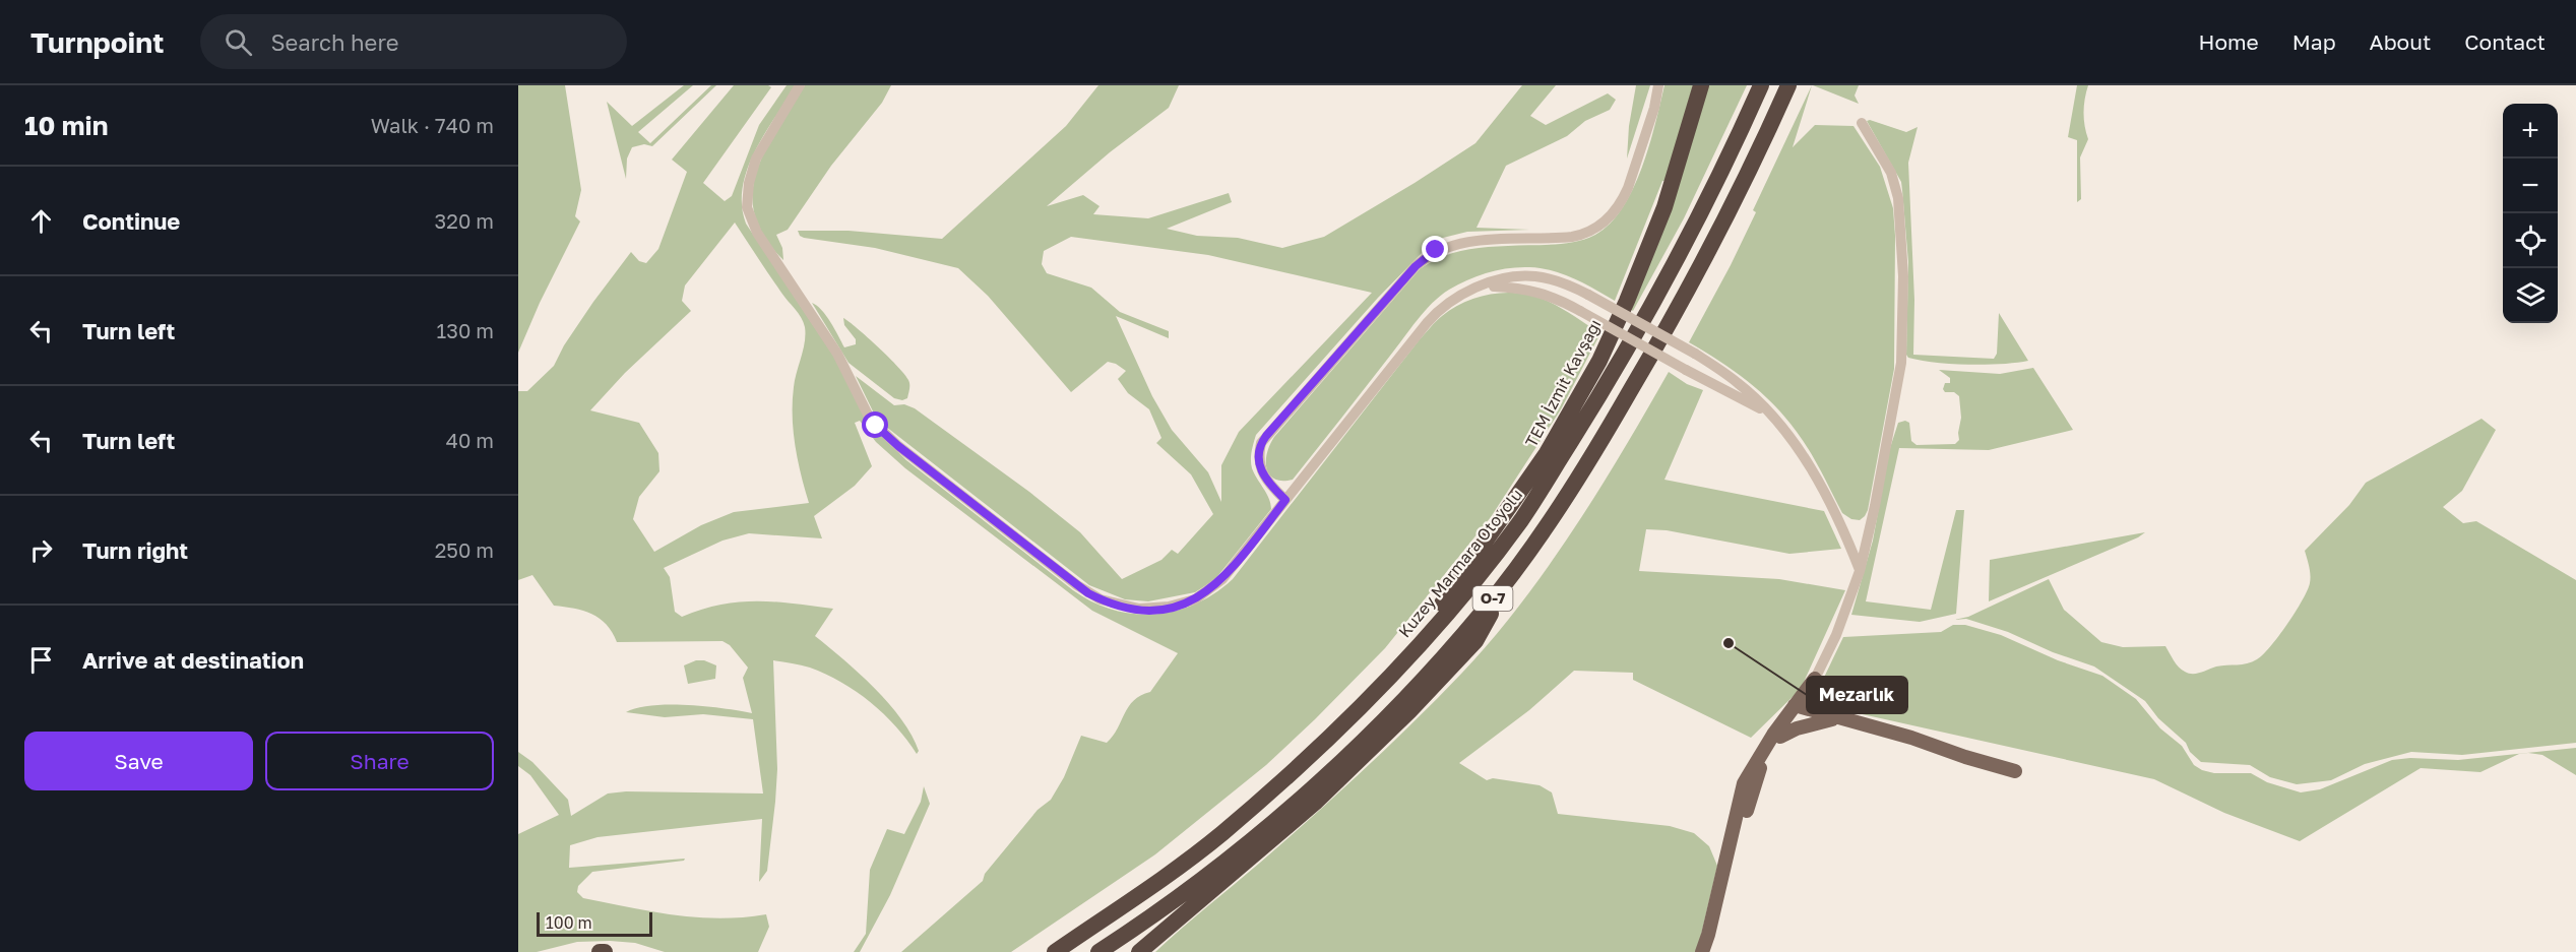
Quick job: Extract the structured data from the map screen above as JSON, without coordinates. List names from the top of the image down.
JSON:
{
  "streets": {
    "highway": ["TEM İzmit Kavşağı", "Kuzey Marmara Otoyolu", "O-7"]
  },
  "crossings": [
    ["TEM İzmit Kavşağı", "Kuzey Marmara Otoyolu"]
  ],
  "places": ["Mezarlık"],
  "scale_bar": "100 m",
  "page": {
    "header": "Turnpoint",
    "search": "Search here",
    "nav": [
      "Home",
      "Map",
      "About",
      "Contact"
    ],
    "heading": ["10 min", "Walk · 740 m"],
    "map_buttons": ["+", "−"],
    "list": [
      ["Continue", "320 m"],
      ["Turn left", "130 m"],
      ["Turn left", "40 m"],
      ["Turn right", "250 m"],
      "Arrive at destination"
    ],
    "buttons": ["Save", "Share"],
    "scale": "100 m"
  }
}
